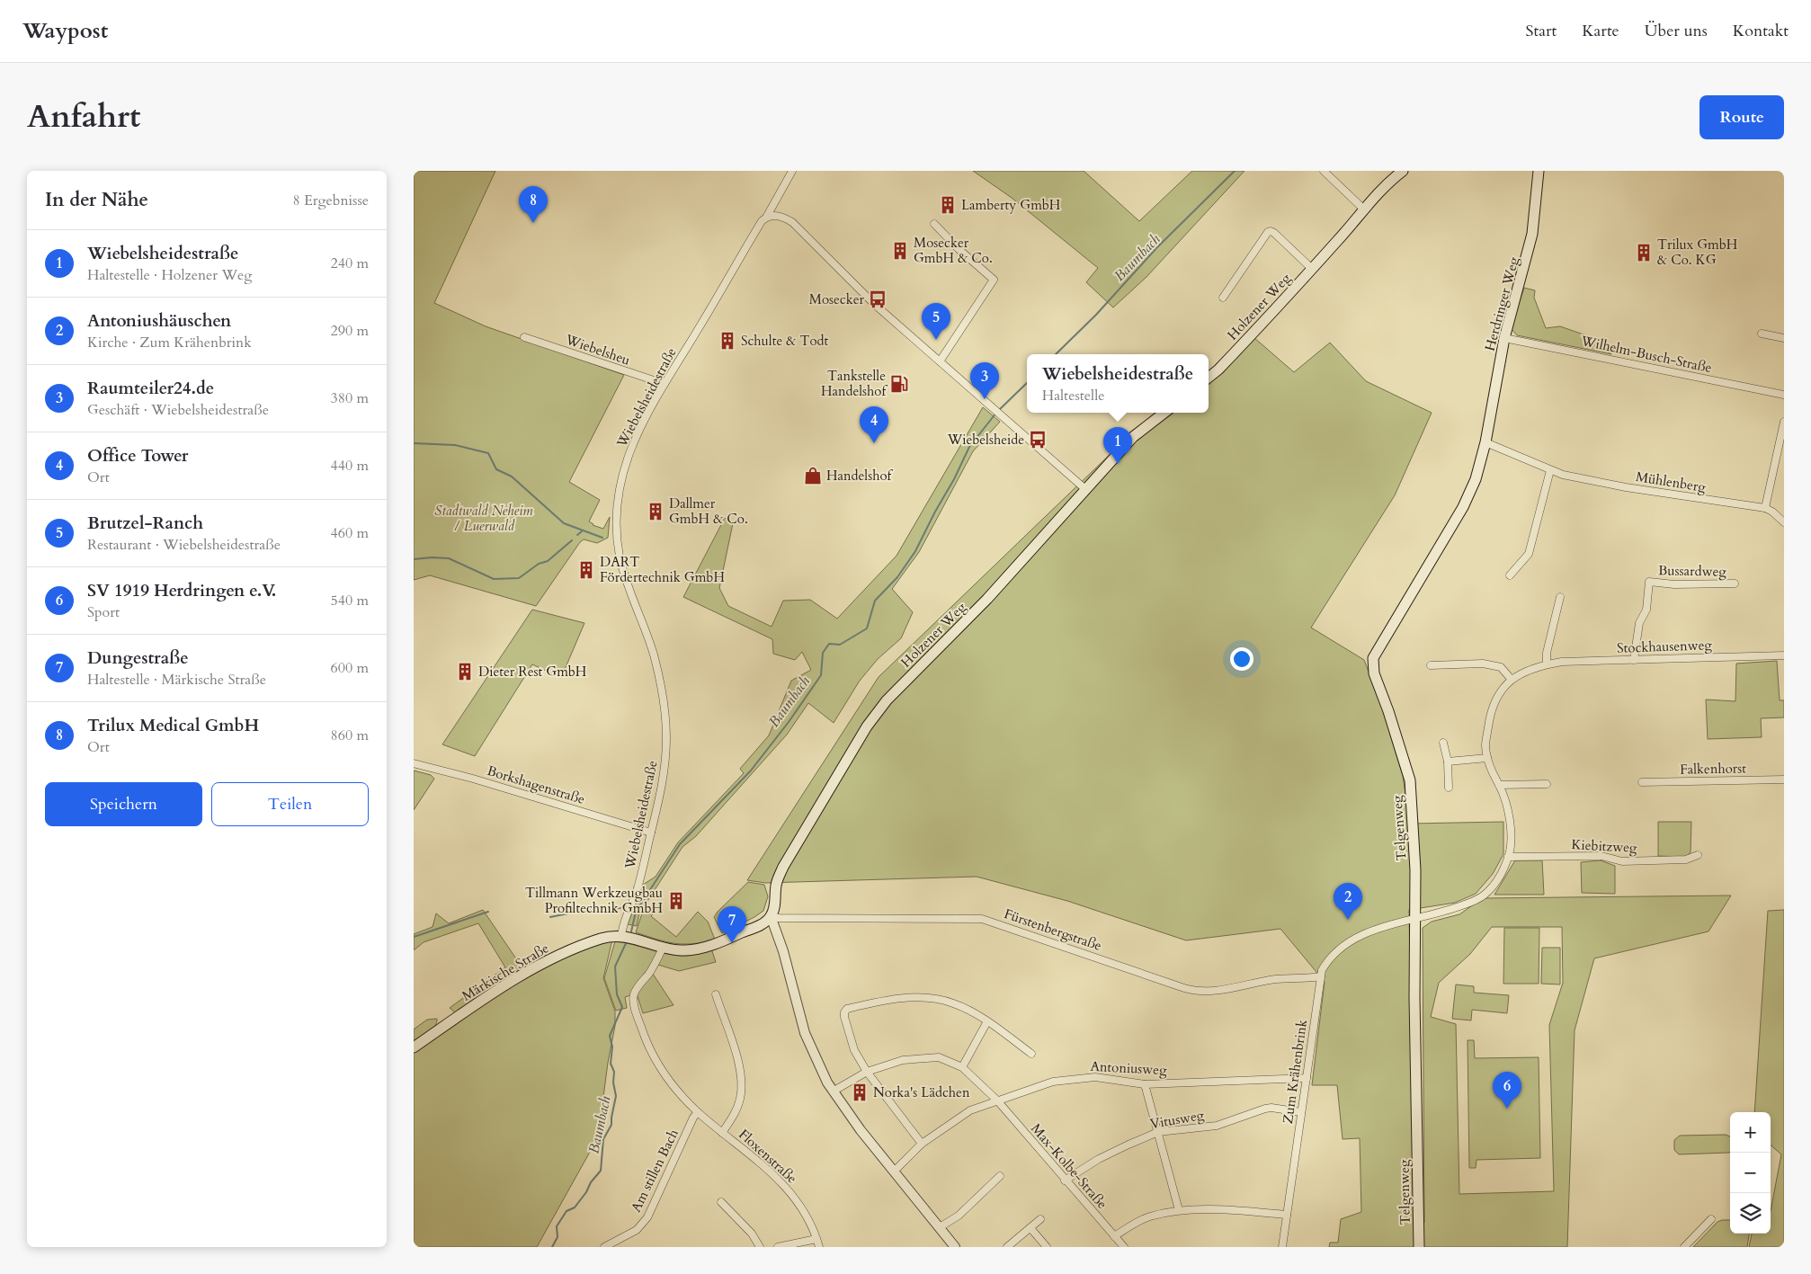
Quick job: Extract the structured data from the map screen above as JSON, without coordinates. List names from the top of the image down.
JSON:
{
  "streets": {
    "main road": [
      "Herdringer Weg",
      "Holzener Weg",
      "Telgenweg",
      "Märkische Straße"
    ],
    "street": [
      "Wiebelsheu",
      "Wilhelm-Busch-Straße",
      "Wiebelsheidestraße",
      "Mühlenberg",
      "Bussardweg",
      "Stockhausenweg",
      "Falkenhorst",
      "Borkshagenstraße",
      "Kiebitzweg",
      "Fürstenbergstraße",
      "Antoniusweg",
      "Zum Krähenbrink",
      "Vitusweg",
      "Floxenstraße",
      "Max-Kolbe-Straße",
      "Am stillen Bach"
    ]
  },
  "crossings": [
    ["Herdringer Weg", "Wilhelm-Busch-Straße"],
    ["Herdringer Weg", "Mühlenberg"],
    ["Herdringer Weg", "Telgenweg"],
    ["Holzener Weg", "Fürstenbergstraße"],
    ["Holzener Weg", "Märkische Straße"],
    ["Wiebelsheu", "Wiebelsheidestraße"],
    ["Wiebelsheidestraße", "Borkshagenstraße"],
    ["Wiebelsheidestraße", "Märkische Straße"],
    ["Mühlenberg", "Telgenweg"],
    ["Bussardweg", "Stockhausenweg"],
    ["Stockhausenweg", "Telgenweg"],
    ["Stockhausenweg", "Kiebitzweg"],
    ["Stockhausenweg", "Zum Krähenbrink"],
    ["Fürstenbergstraße", "Märkische Straße"],
    ["Fürstenbergstraße", "Zum Krähenbrink"],
    ["Märkische Straße", "Floxenstraße"],
    ["Antoniusweg", "Zum Krähenbrink"],
    ["Antoniusweg", "Max-Kolbe-Straße"],
    ["Zum Krähenbrink", "Vitusweg"],
    ["Vitusweg", "Max-Kolbe-Straße"],
    ["Floxenstraße", "Am stillen Bach"]
  ],
  "water": ["Baumbach"],
  "parks": ["Stadtwald Neheim / Luerwald"],
  "places": {
    "building": [
      "Lamberty GmbH",
      "Mosecker GmbH & Co.",
      "Trilux GmbH & Co. KG",
      "Schulte & Todt",
      "Dallmer GmbH & Co.",
      "DART Fördertechnik GmbH",
      "Dieter Rest GmbH",
      "Tillmann Werkzeugbau Profiltechnik GmbH",
      "Norka's Lädchen"
    ],
    "bus stop": ["Mosecker", "Wiebelsheide"],
    "fuel station": ["Tankstelle Handelshof"],
    "shop": ["Handelshof"]
  },
  "page": {
    "header": "Waypost",
    "nav": [
      "Start",
      "Karte",
      "Über uns",
      "Kontakt"
    ],
    "title": "Anfahrt",
    "buttons": [
      "Route",
      ["Speichern", "Teilen"]
    ],
    "heading": ["In der Nähe", "8 Ergebnisse"],
    "pins": [
      "8",
      "5",
      "3",
      "4",
      "1",
      "2",
      "7",
      "6"
    ],
    "list": [
      {
        "mark": "1",
        "name": "Wiebelsheidestraße",
        "note": "Haltestelle · Holzener Weg",
        "value": "240 m"
      },
      {
        "mark": "2",
        "name": "Antoniushäuschen",
        "note": "Kirche · Zum Krähenbrink",
        "value": "290 m"
      },
      {
        "mark": "3",
        "name": "Raumteiler24.de",
        "note": "Geschäft · Wiebelsheidestraße",
        "value": "380 m"
      },
      {
        "mark": "4",
        "name": "Office Tower",
        "note": "Ort",
        "value": "440 m"
      },
      {
        "mark": "5",
        "name": "Brutzel-Ranch",
        "note": "Restaurant · Wiebelsheidestraße",
        "value": "460 m"
      },
      {
        "mark": "6",
        "name": "SV 1919 Herdringen e.V.",
        "note": "Sport",
        "value": "540 m"
      },
      {
        "mark": "7",
        "name": "Dungestraße",
        "note": "Haltestelle · Märkische Straße",
        "value": "600 m"
      },
      {
        "mark": "8",
        "name": "Trilux Medical GmbH",
        "note": "Ort",
        "value": "860 m"
      }
    ],
    "popup": ["Wiebelsheidestraße", "Haltestelle"],
    "map_buttons": ["+", "−"]
  }
}
